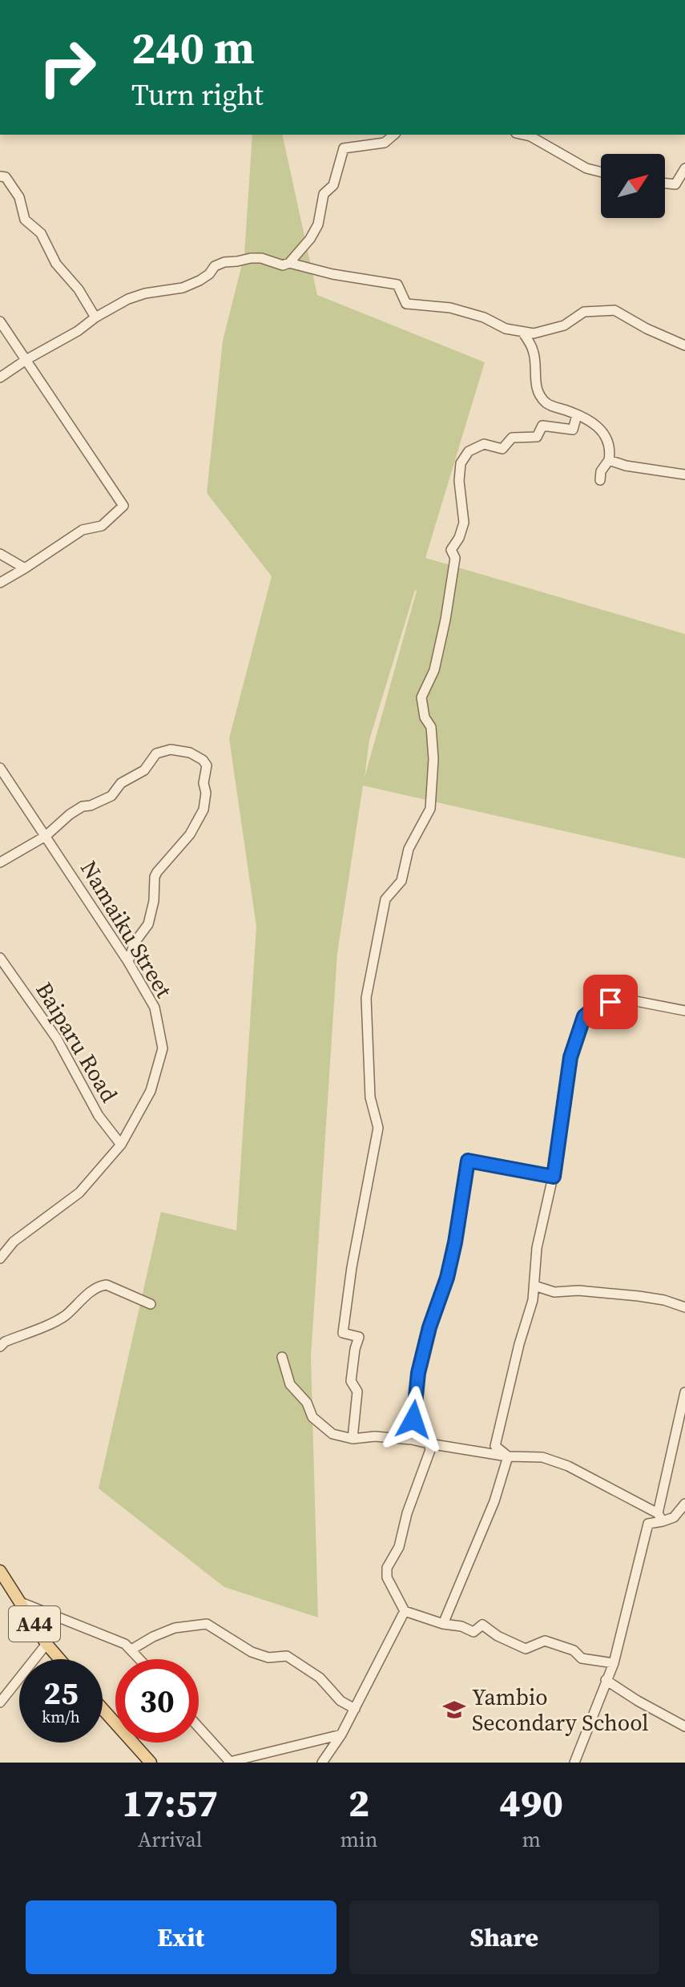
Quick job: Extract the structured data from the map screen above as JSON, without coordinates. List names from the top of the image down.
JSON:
{
  "streets": {
    "main road": ["A44"],
    "street": ["Namaiku Street", "Baiparu Road"]
  },
  "crossings": [
    ["Namaiku Street", "Baiparu Road"]
  ],
  "places": {
    "school or university": ["Yambio Secondary School"]
  },
  "north": "top right",
  "page": {
    "turn": ["240 m", "Turn right"],
    "speed": "25 km/h",
    "limit": "30",
    "eta": [
      "17:57",
      "Arrival",
      "2",
      "min",
      "490",
      "m"
    ],
    "buttons": ["Exit", "Share"]
  }
}
